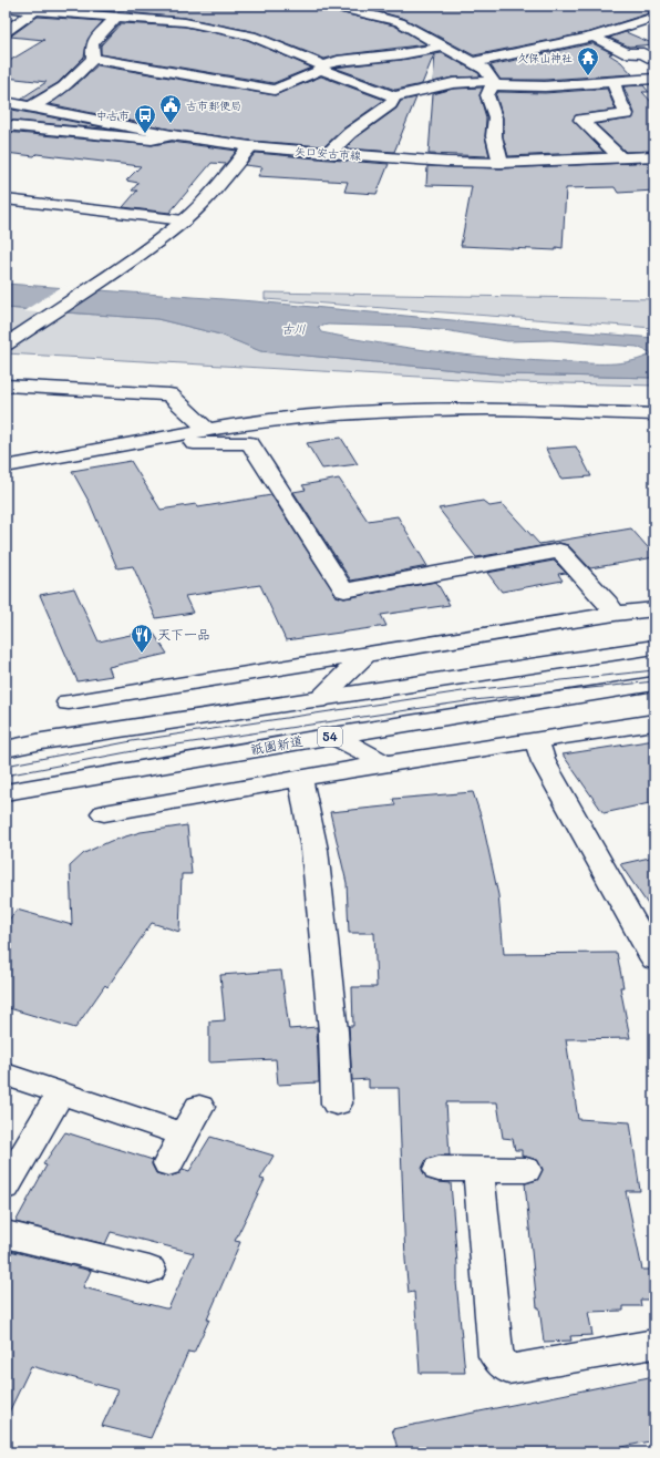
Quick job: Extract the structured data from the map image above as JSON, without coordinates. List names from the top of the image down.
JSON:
{
  "streets": {
    "main road": ["矢口安古市線", "54", "祇園新道"]
  },
  "water": ["古川"],
  "places": {
    "temple": ["久保山神社"],
    "public building": ["古市郵便局"],
    "bus stop": ["中古市"],
    "restaurant": ["天下一品"]
  }
}
